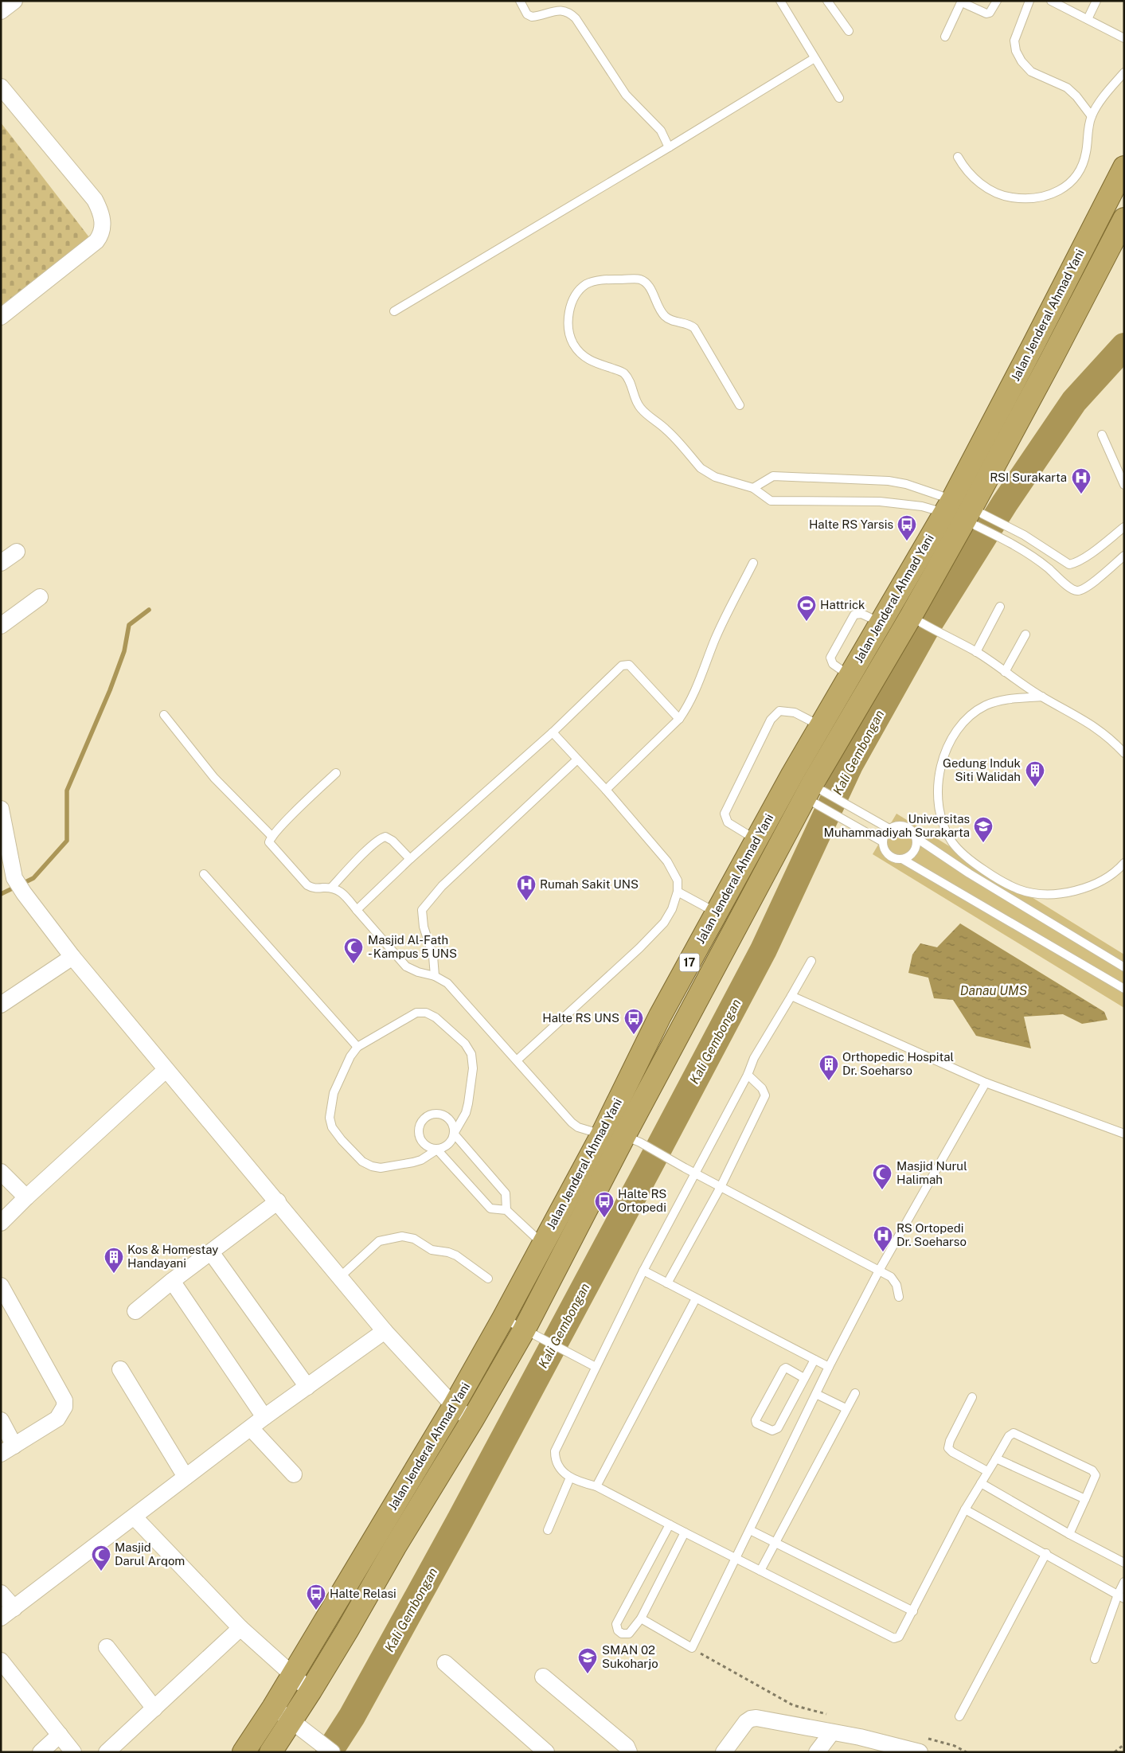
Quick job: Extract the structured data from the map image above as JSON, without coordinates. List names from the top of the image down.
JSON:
{
  "streets": {
    "highway": ["Jalan Jenderal Ahmad Yani", "17"]
  },
  "water": ["Kali Gembongan", "Danau UMS"],
  "places": {
    "hospital": ["RSI Surakarta", "Rumah Sakit UNS", "RS Ortopedi Dr. Soeharso"],
    "bus stop": [
      "Halte RS Yarsis",
      "Halte RS UNS",
      "Halte RS Ortopedi",
      "Halte Relasi"
    ],
    "sports": ["Hattrick"],
    "building": ["Gedung Induk Siti Walidah", "Orthopedic Hospital Dr. Soeharso", "Kos & Homestay Handayani"],
    "school or university": ["Universitas Muhammadiyah Surakarta", "SMAN 02 Sukoharjo"],
    "mosque": ["Masjid Al-Fath - Kampus 5 UNS", "Masjid Nurul Halimah", "Masjid Darul Arqom"]
  }
}
